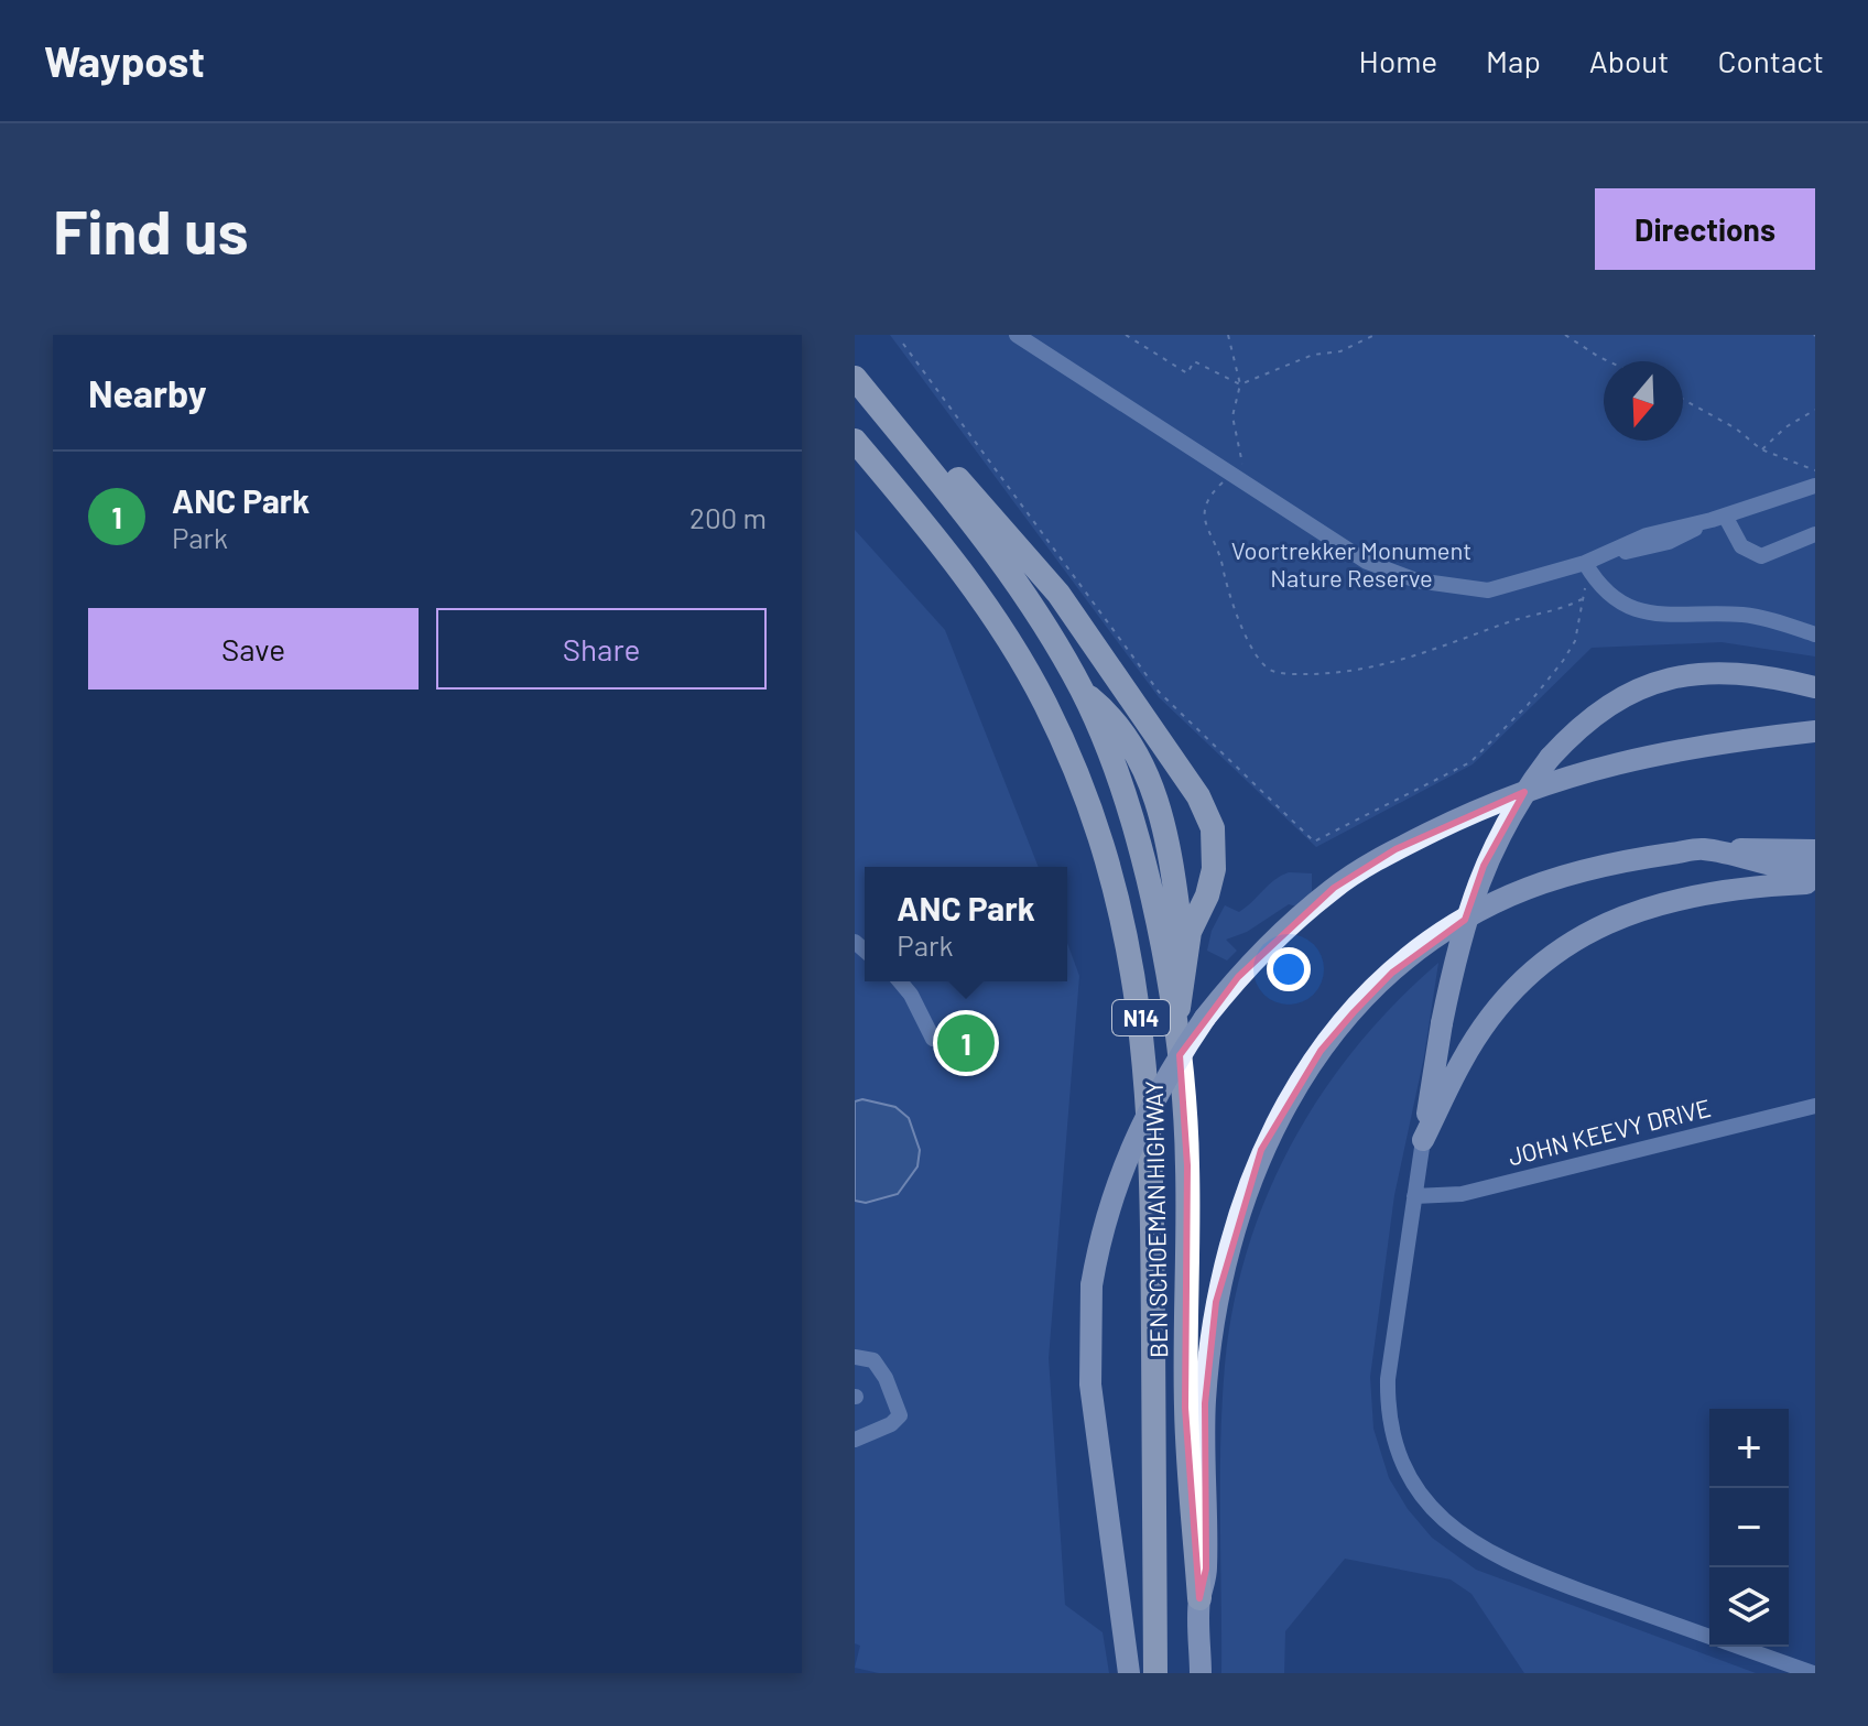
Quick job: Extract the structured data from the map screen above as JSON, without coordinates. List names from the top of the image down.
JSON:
{
  "streets": {
    "highway": ["N14", "BEN SCHOEMAN HIGHWAY"],
    "street": ["JOHN KEEVY DRIVE"]
  },
  "parks": ["Voortrekker Monument Nature Reserve"],
  "north": "bottom",
  "page": {
    "header": "Waypost",
    "nav": [
      "Home",
      "Map",
      "About",
      "Contact"
    ],
    "buttons": [
      "Directions",
      ["Save", "Share"]
    ],
    "title": "Find us",
    "heading": "Nearby",
    "list": [
      {
        "mark": "1",
        "name": "ANC Park",
        "note": "Park",
        "value": "200 m"
      }
    ],
    "popup": ["ANC Park", "Park"],
    "pins": "1",
    "map_buttons": ["+", "−"]
  }
}
